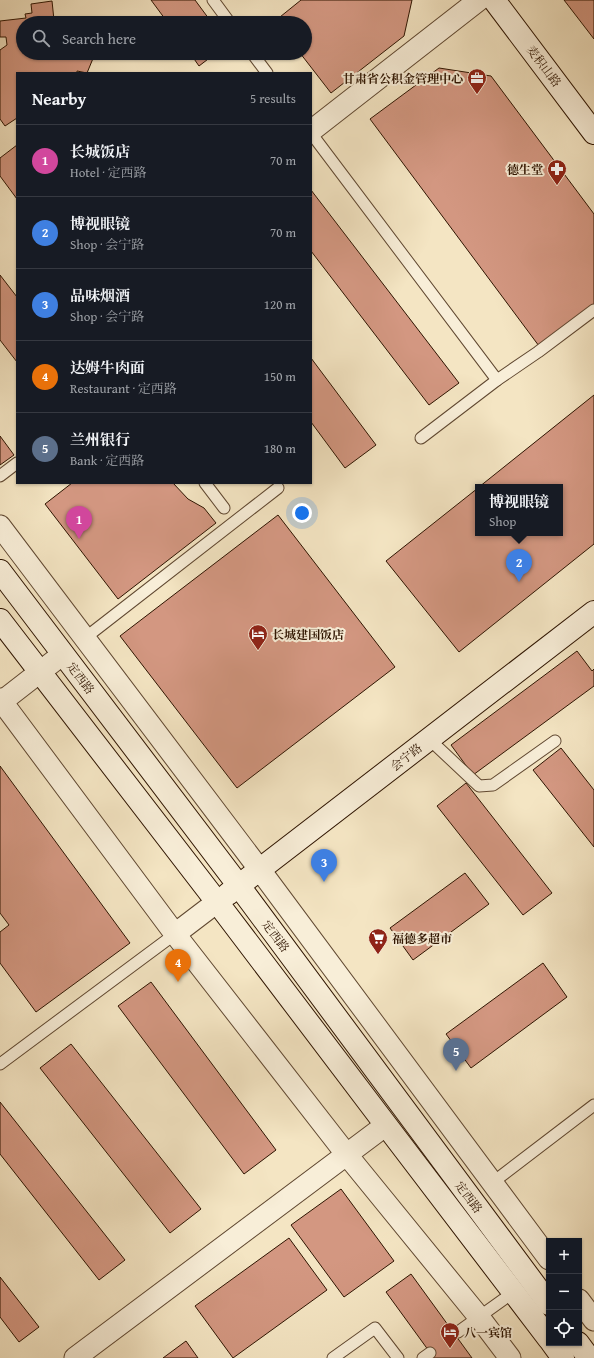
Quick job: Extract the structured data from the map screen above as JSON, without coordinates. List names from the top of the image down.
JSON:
{
  "streets": {
    "main road": ["麦积山路", "定西路", "会宁路"]
  },
  "crossings": [
    ["定西路", "会宁路"]
  ],
  "places": {
    "office": ["甘肃省公积金管理中心"],
    "pharmacy": ["德生堂"],
    "hotel": ["长城建国饭店", "八一宾馆"],
    "supermarket": ["福德多超市"]
  },
  "page": {
    "search": "Search here",
    "heading": ["Nearby", "5 results"],
    "list": [
      {
        "mark": "1",
        "name": "长城饭店",
        "note": "Hotel · 定西路",
        "value": "70 m"
      },
      {
        "mark": "2",
        "name": "博视眼镜",
        "note": "Shop · 会宁路",
        "value": "70 m"
      },
      {
        "mark": "3",
        "name": "品味烟酒",
        "note": "Shop · 会宁路",
        "value": "120 m"
      },
      {
        "mark": "4",
        "name": "达姆牛肉面",
        "note": "Restaurant · 定西路",
        "value": "150 m"
      },
      {
        "mark": "5",
        "name": "兰州银行",
        "note": "Bank · 定西路",
        "value": "180 m"
      }
    ],
    "popup": ["博视眼镜", "Shop"],
    "pins": [
      "1",
      "2",
      "3",
      "4",
      "5"
    ],
    "map_buttons": ["+", "−"]
  }
}
